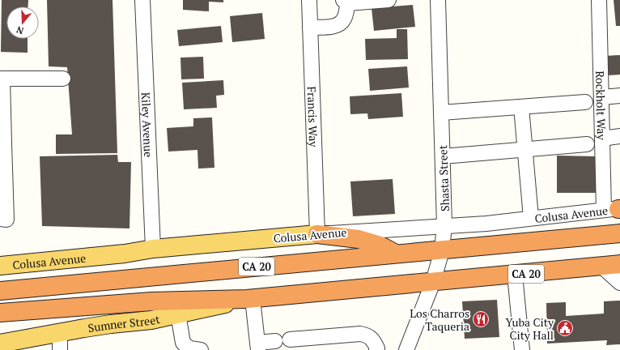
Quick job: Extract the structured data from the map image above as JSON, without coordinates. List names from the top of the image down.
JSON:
{
  "streets": {
    "highway": ["Colusa Avenue", "CA 20"],
    "main road": ["Sumner Street"],
    "street": [
      "Rockholt Way",
      "Francis Way",
      "Kiley Avenue",
      "Shasta Street"
    ]
  },
  "crossings": [
    ["Rockholt Way", "Colusa Avenue"],
    ["Francis Way", "Colusa Avenue"],
    ["Kiley Avenue", "Colusa Avenue"],
    ["Shasta Street", "Colusa Avenue"],
    ["Shasta Street", "CA 20"],
    ["CA 20", "Sumner Street"]
  ],
  "places": {
    "restaurant": ["Los Charros Taqueria"],
    "public building": ["Yuba City City Hall"]
  },
  "north": "bottom"
}
